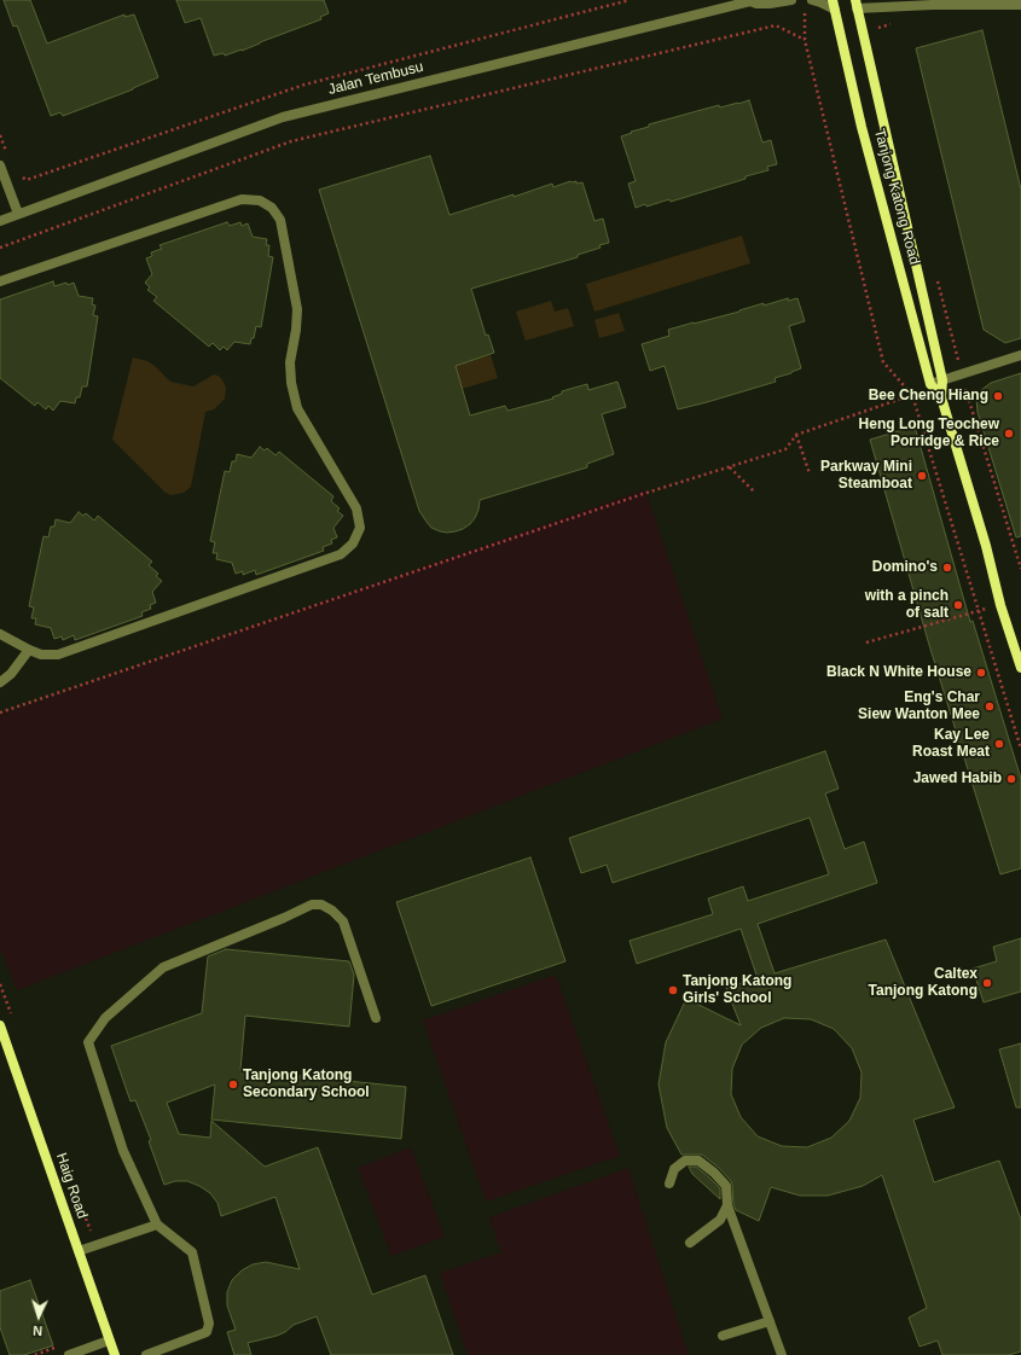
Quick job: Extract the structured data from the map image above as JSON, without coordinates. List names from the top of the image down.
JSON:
{
  "streets": {
    "main road": ["Tanjong Katong Road", "Haig Road"],
    "street": ["Jalan Tembusu"]
  },
  "places": [
    "Bee Cheng Hiang",
    "Heng Long Teochew Porridge & Rice",
    "Parkway Mini Steamboat",
    "Domino's",
    "with a pinch of salt",
    "Black N White House",
    "Eng's Char Siew Wanton Mee",
    "Kay Lee Roast Meat",
    "Jawed Habib",
    "Caltex Tanjong Katong",
    "Tanjong Katong Girls' School",
    "Tanjong Katong Secondary School"
  ],
  "north": "bottom"
}
